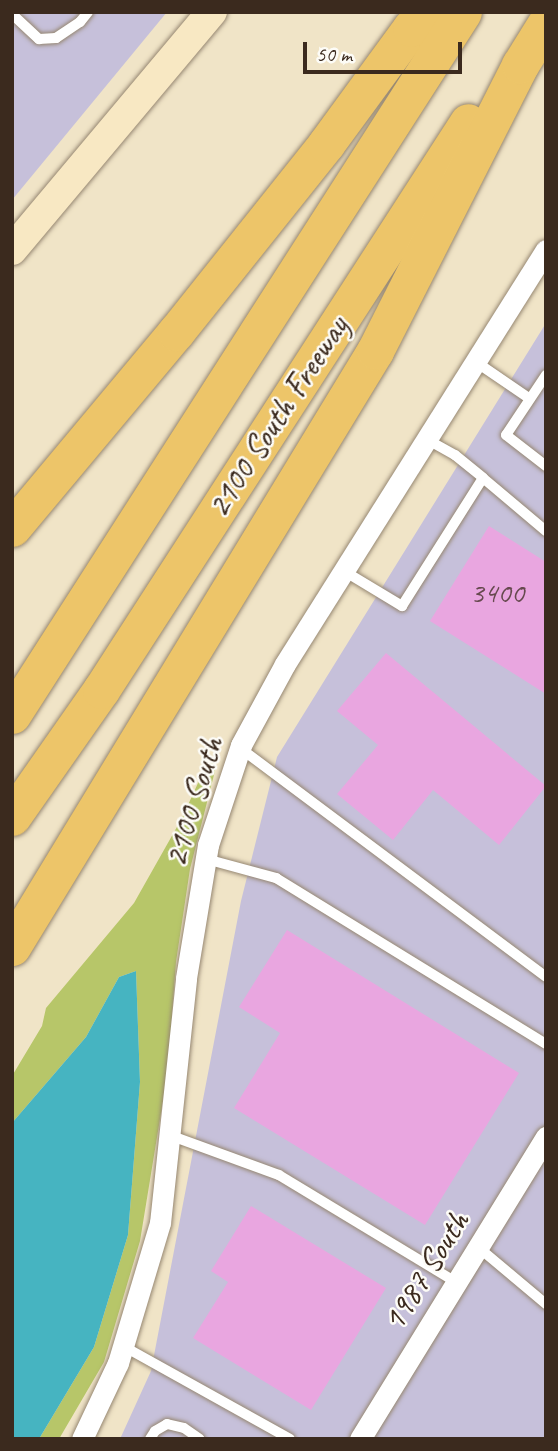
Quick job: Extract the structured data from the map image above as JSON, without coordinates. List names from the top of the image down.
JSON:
{
  "streets": {
    "highway": ["2100 South Freeway"],
    "street": ["2100 South", "1987 South"]
  },
  "house_numbers": ["3400"],
  "scale_bar": "50 m"
}
